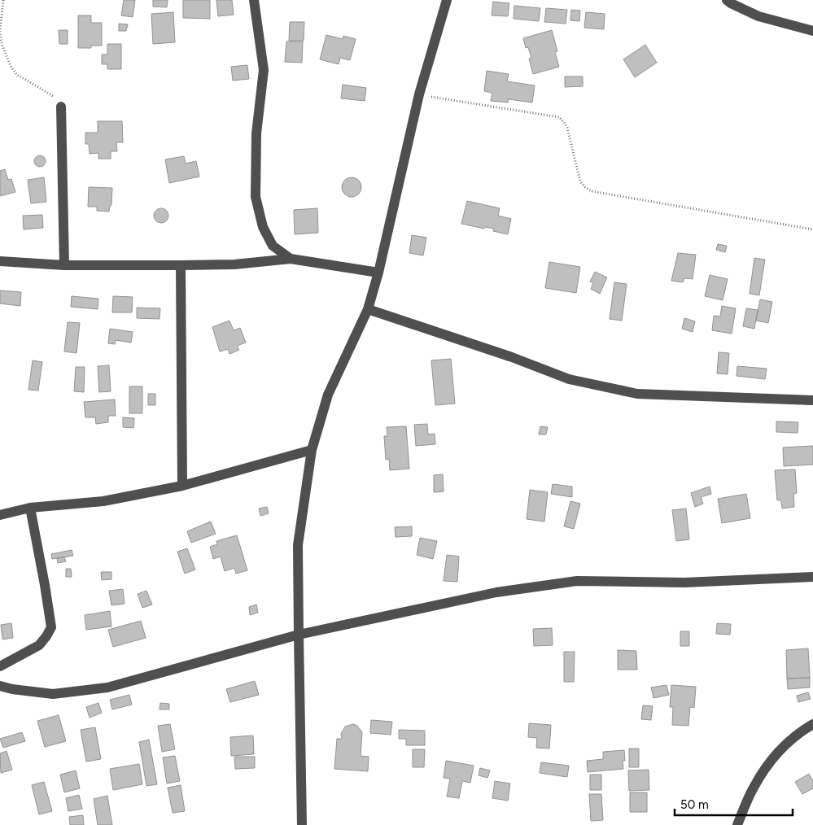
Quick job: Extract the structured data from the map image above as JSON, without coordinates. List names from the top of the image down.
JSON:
{
  "scale_bar": "50 m"
}
